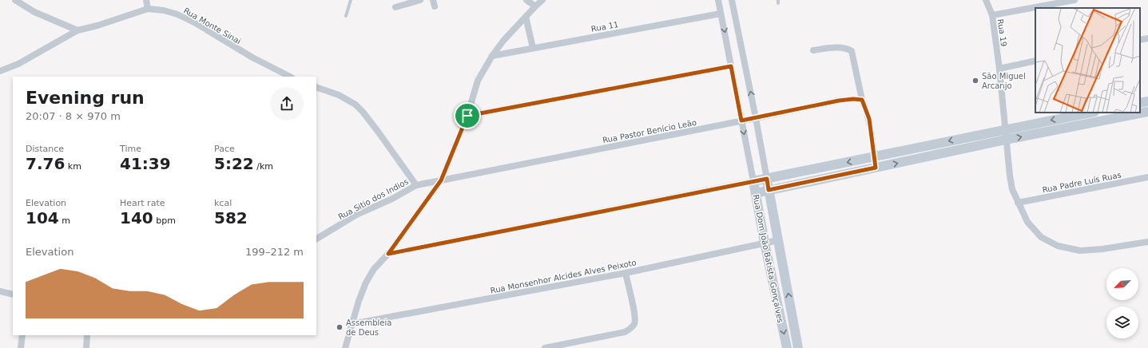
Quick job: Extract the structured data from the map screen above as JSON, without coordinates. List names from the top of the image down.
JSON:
{
  "streets": {
    "street": [
      "Rua Monte Sinai",
      "Rua 11",
      "Rua 19",
      "Rua Pastor Benício Leão",
      "Rua Padre Luís Ruas",
      "Rua Sitio dos Indios",
      "Rua Dom João Batista Gonçalves",
      "Rua Monsenhor Alcides Alves Peixoto"
    ]
  },
  "crossings": [
    ["Rua 11", "Rua Dom João Batista Gonçalves"],
    ["Rua Pastor Benício Leão", "Rua Sitio dos Indios"],
    ["Rua Pastor Benício Leão", "Rua Dom João Batista Gonçalves"],
    ["Rua Dom João Batista Gonçalves", "Rua Monsenhor Alcides Alves Peixoto"]
  ],
  "places": ["São Miguel Arcanjo", "Assembleia de Deus"],
  "north": "bottom left",
  "page": {
    "heading": ["Evening run", "20:07 · 8 × 970 m"],
    "stats": [
      ["Distance", "7.76 km"],
      ["Time", "41:39"],
      ["Pace", "5:22 /km"],
      ["Elevation", "104 m"],
      ["Heart rate", "140 bpm"],
      ["kcal", "582"]
    ],
    "chart": ["Elevation", "199–212 m"]
  }
}
